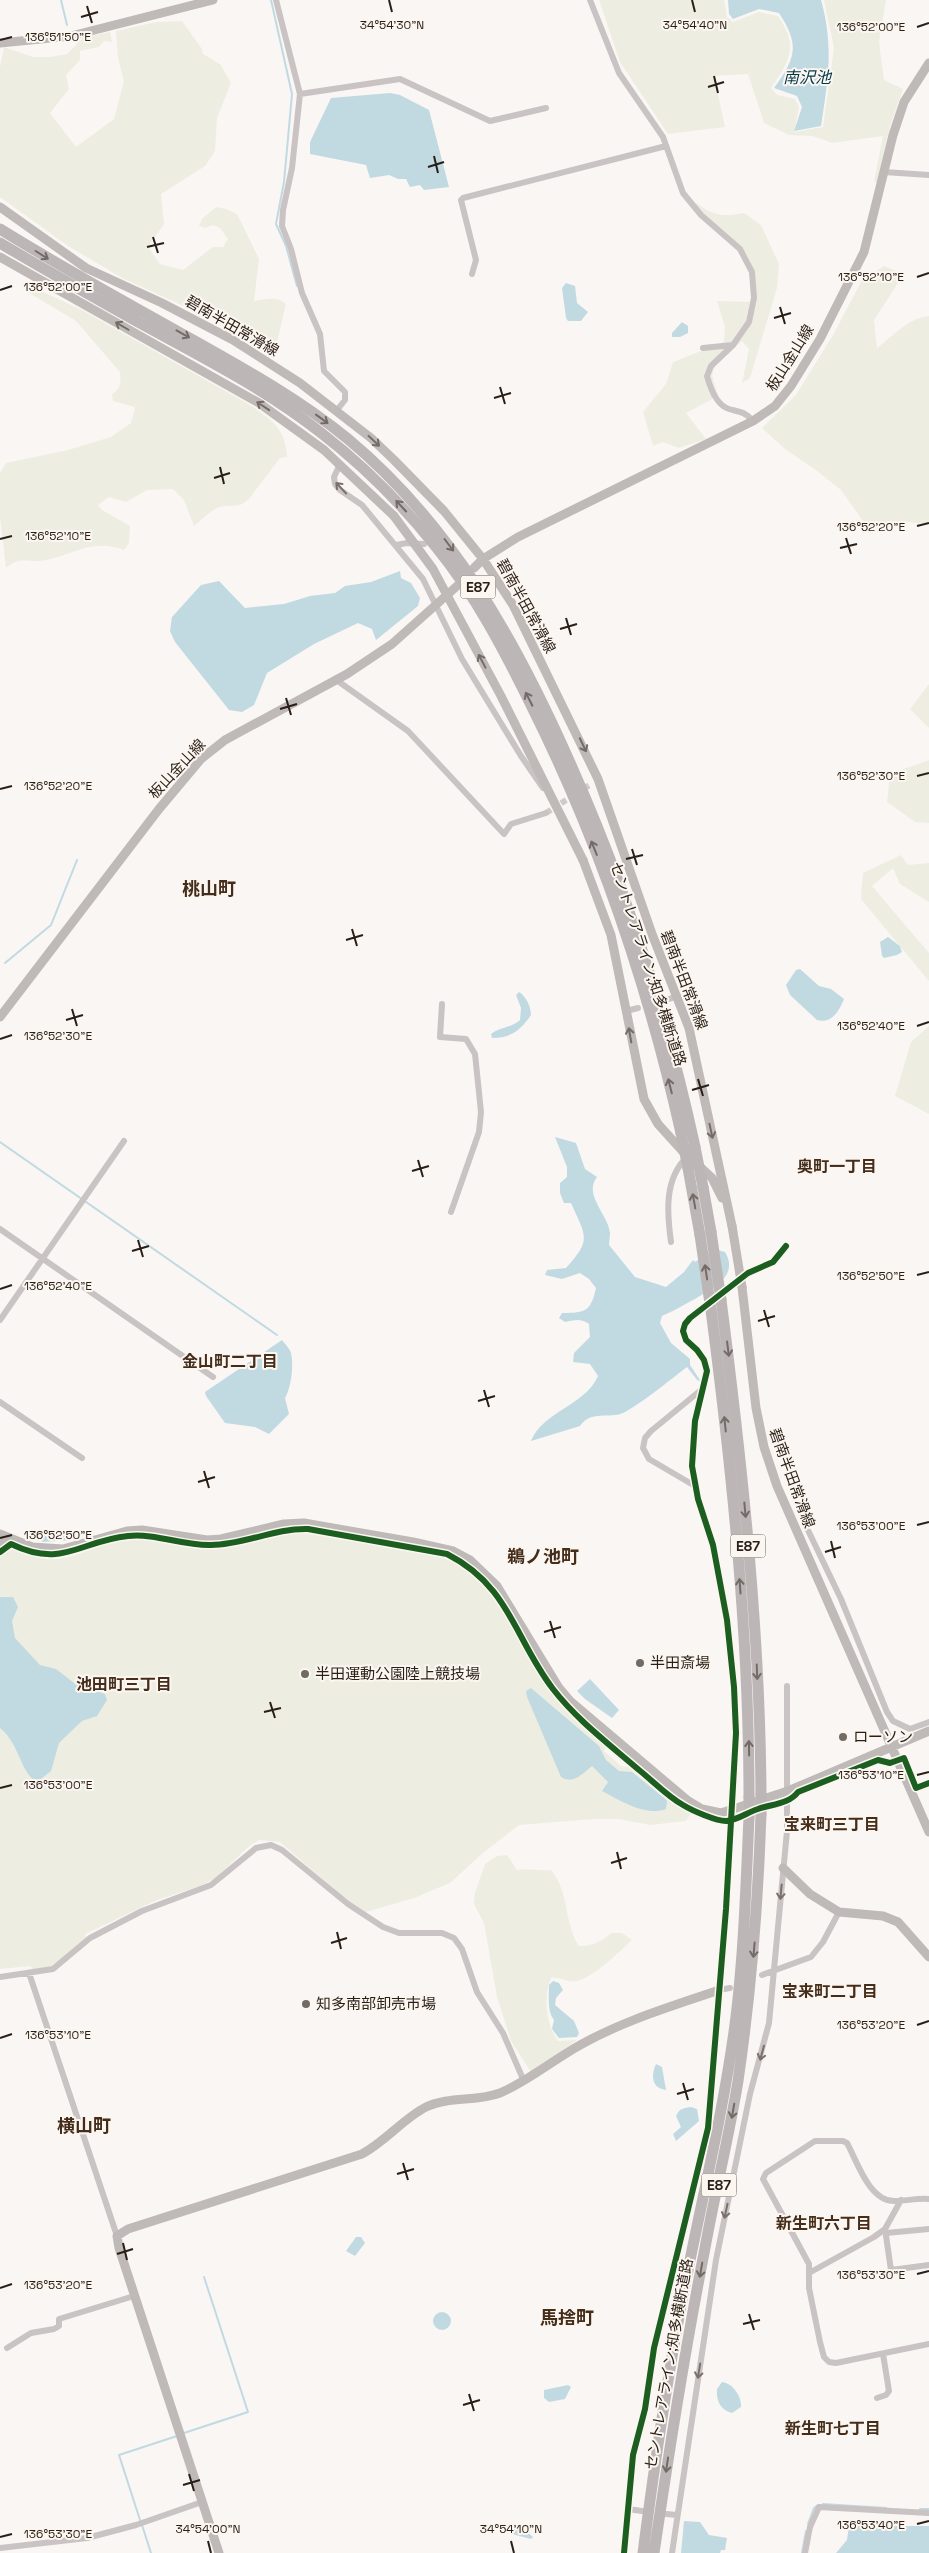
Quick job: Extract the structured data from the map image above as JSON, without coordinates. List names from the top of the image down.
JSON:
{
  "streets": {
    "highway": ["E87", "セントレアライン;知多横断道路"],
    "main road": ["碧南半田常滑線", "板山金山線"]
  },
  "crossings": [
    ["碧南半田常滑線", "板山金山線"],
    ["碧南半田常滑線", "セントレアライン;知多横断道路"]
  ],
  "districts": [
    "桃山町",
    "奥町一丁目",
    "金山町二丁目",
    "鵜ノ池町",
    "池田町三丁目",
    "宝来町三丁目",
    "宝来町二丁目",
    "横山町",
    "新生町六丁目",
    "馬捨町",
    "新生町七丁目"
  ],
  "water": ["南沢池"],
  "places": [
    "半田斎場",
    "半田運動公園陸上競技場",
    "ローソン",
    "知多南部卸売市場"
  ],
  "coordinates": [
    "34°54'30\"N",
    "34°54'40\"N",
    "136°52'00\"E",
    "136°51'50\"E",
    "136°52'10\"E",
    "136°52'20\"E",
    "136°52'30\"E",
    "136°52'40\"E",
    "136°52'50\"E",
    "136°53'00\"E",
    "136°53'10\"E",
    "136°53'20\"E",
    "136°53'30\"E",
    "136°53'40\"E",
    "34°54'00\"N",
    "34°54'10\"N"
  ]
}
